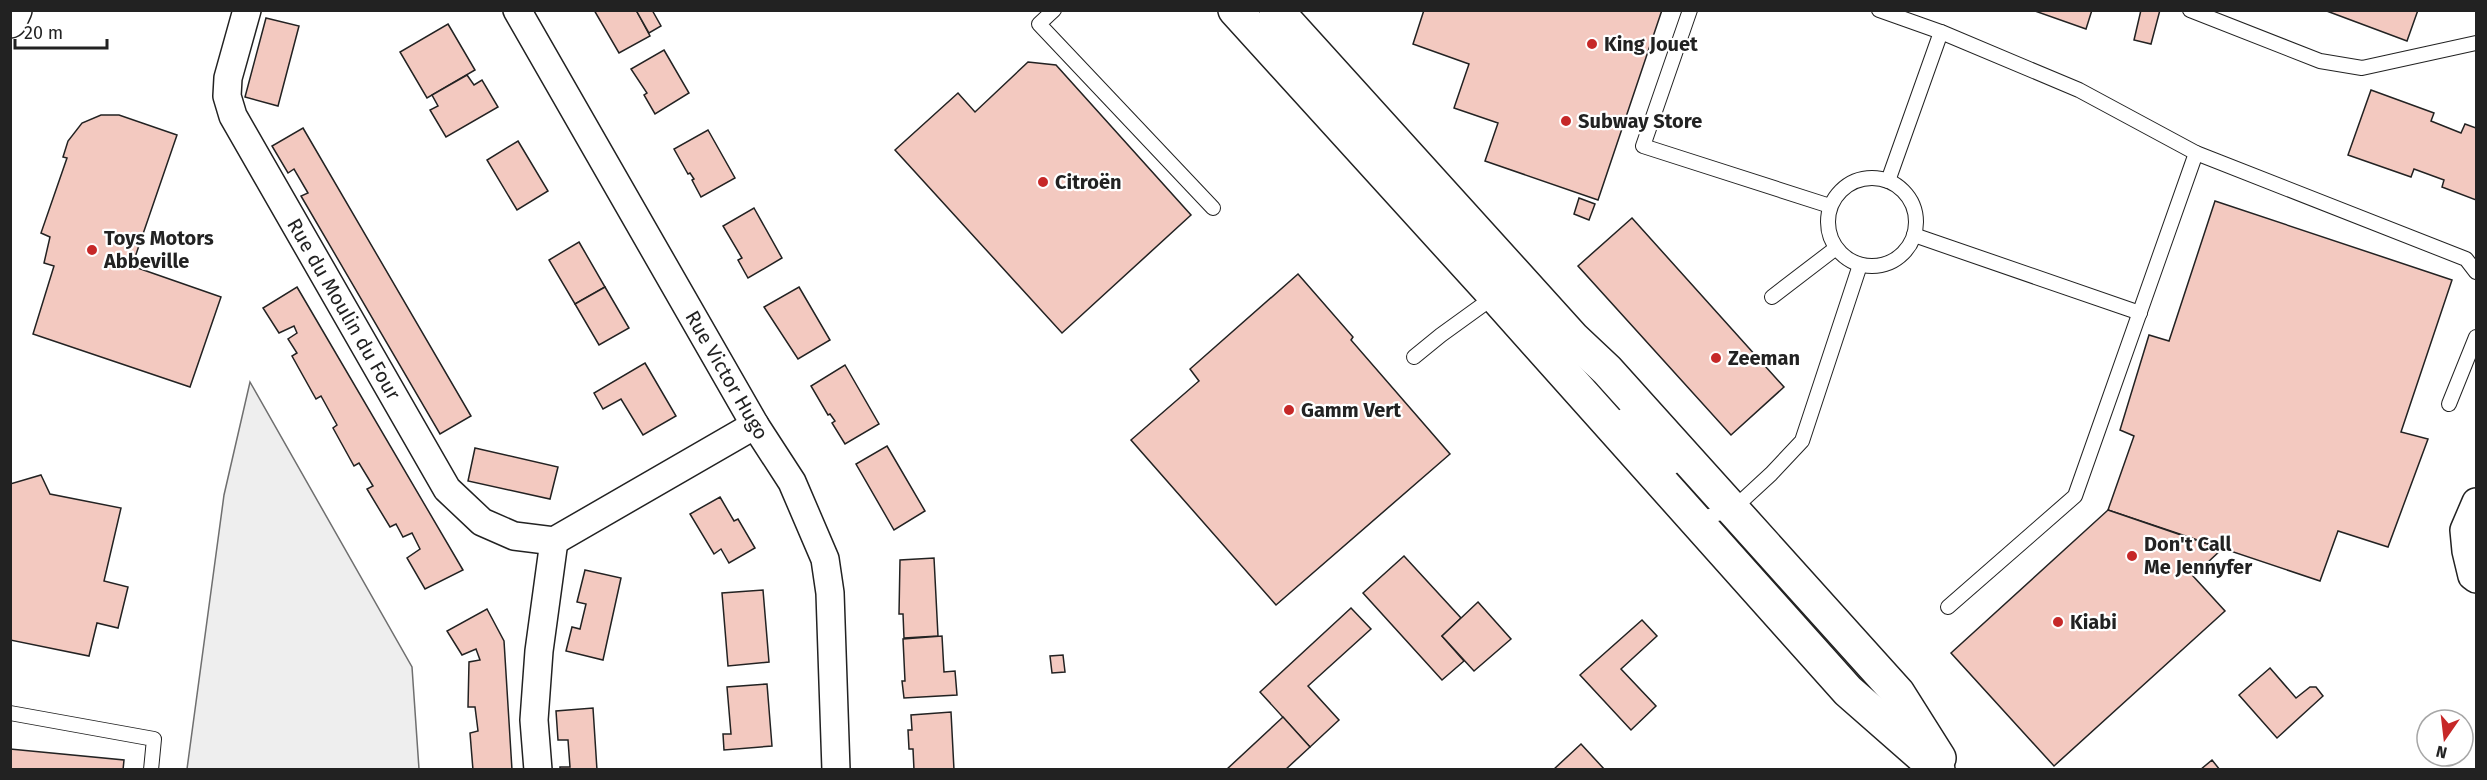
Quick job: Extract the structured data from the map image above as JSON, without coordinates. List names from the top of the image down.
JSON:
{
  "streets": {
    "street": ["Rue du Moulin du Four", "Rue Victor Hugo"]
  },
  "places": [
    "King Jouet",
    "Subway Store",
    "Citroën",
    "Toys Motors Abbeville",
    "Zeeman",
    "Gamm Vert",
    "Don't Call Me Jennyfer",
    "Kiabi"
  ],
  "scale_bar": "20 m",
  "north": "bottom"
}
